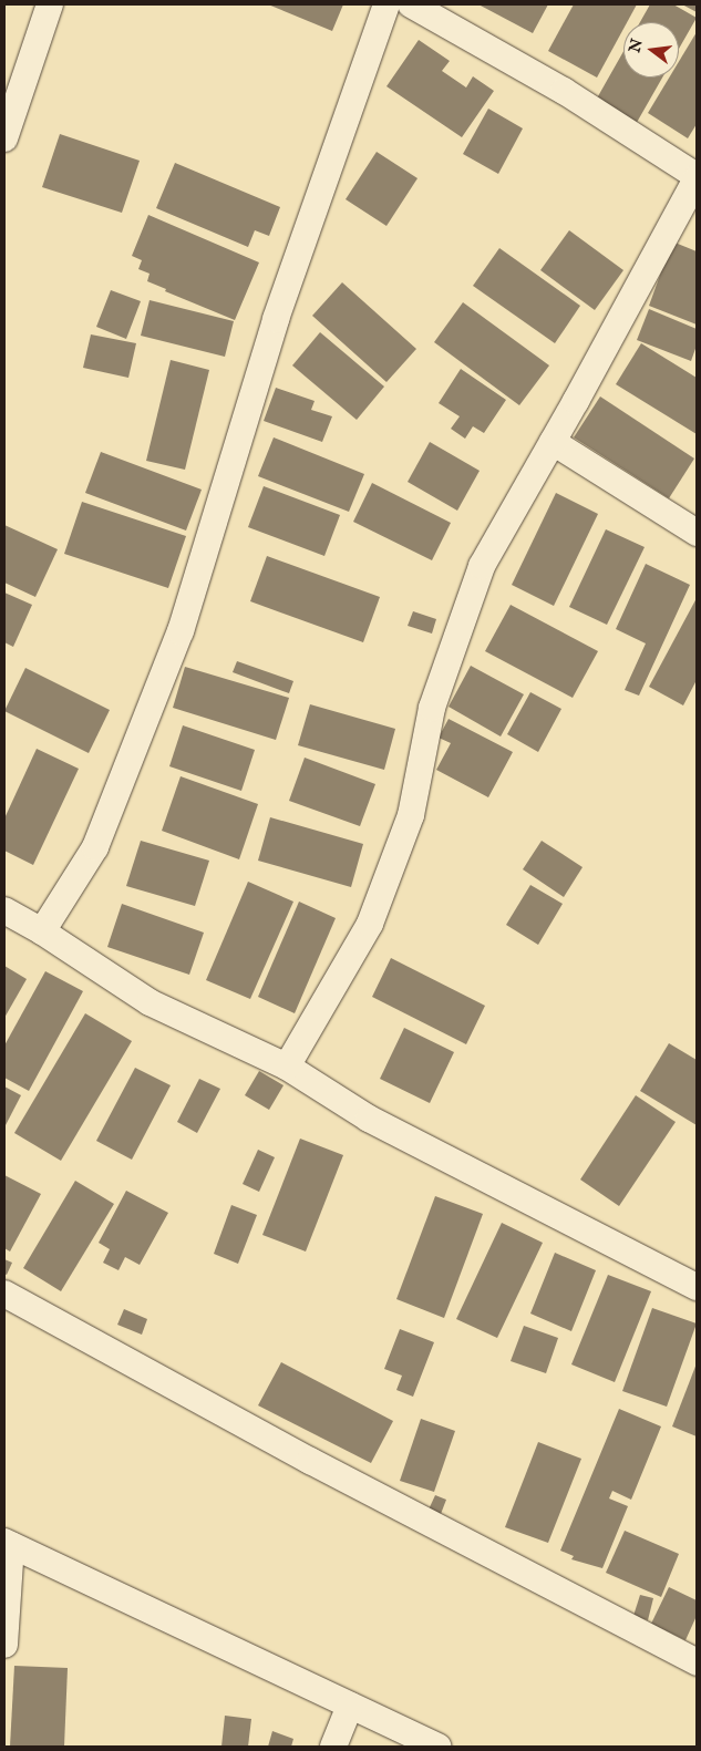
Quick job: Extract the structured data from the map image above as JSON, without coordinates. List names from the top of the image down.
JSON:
{
  "north": "left"
}
